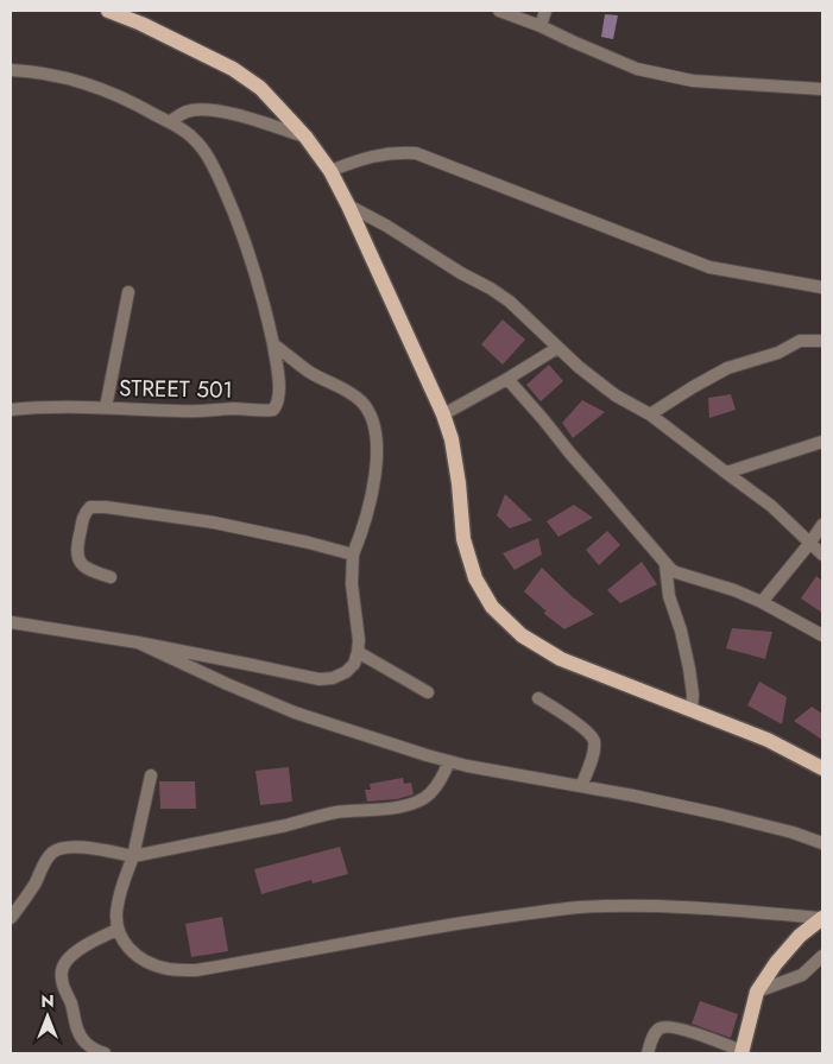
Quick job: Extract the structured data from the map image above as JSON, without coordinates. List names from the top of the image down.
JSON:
{
  "streets": {
    "street": ["STREET 501"]
  },
  "north": "top"
}
